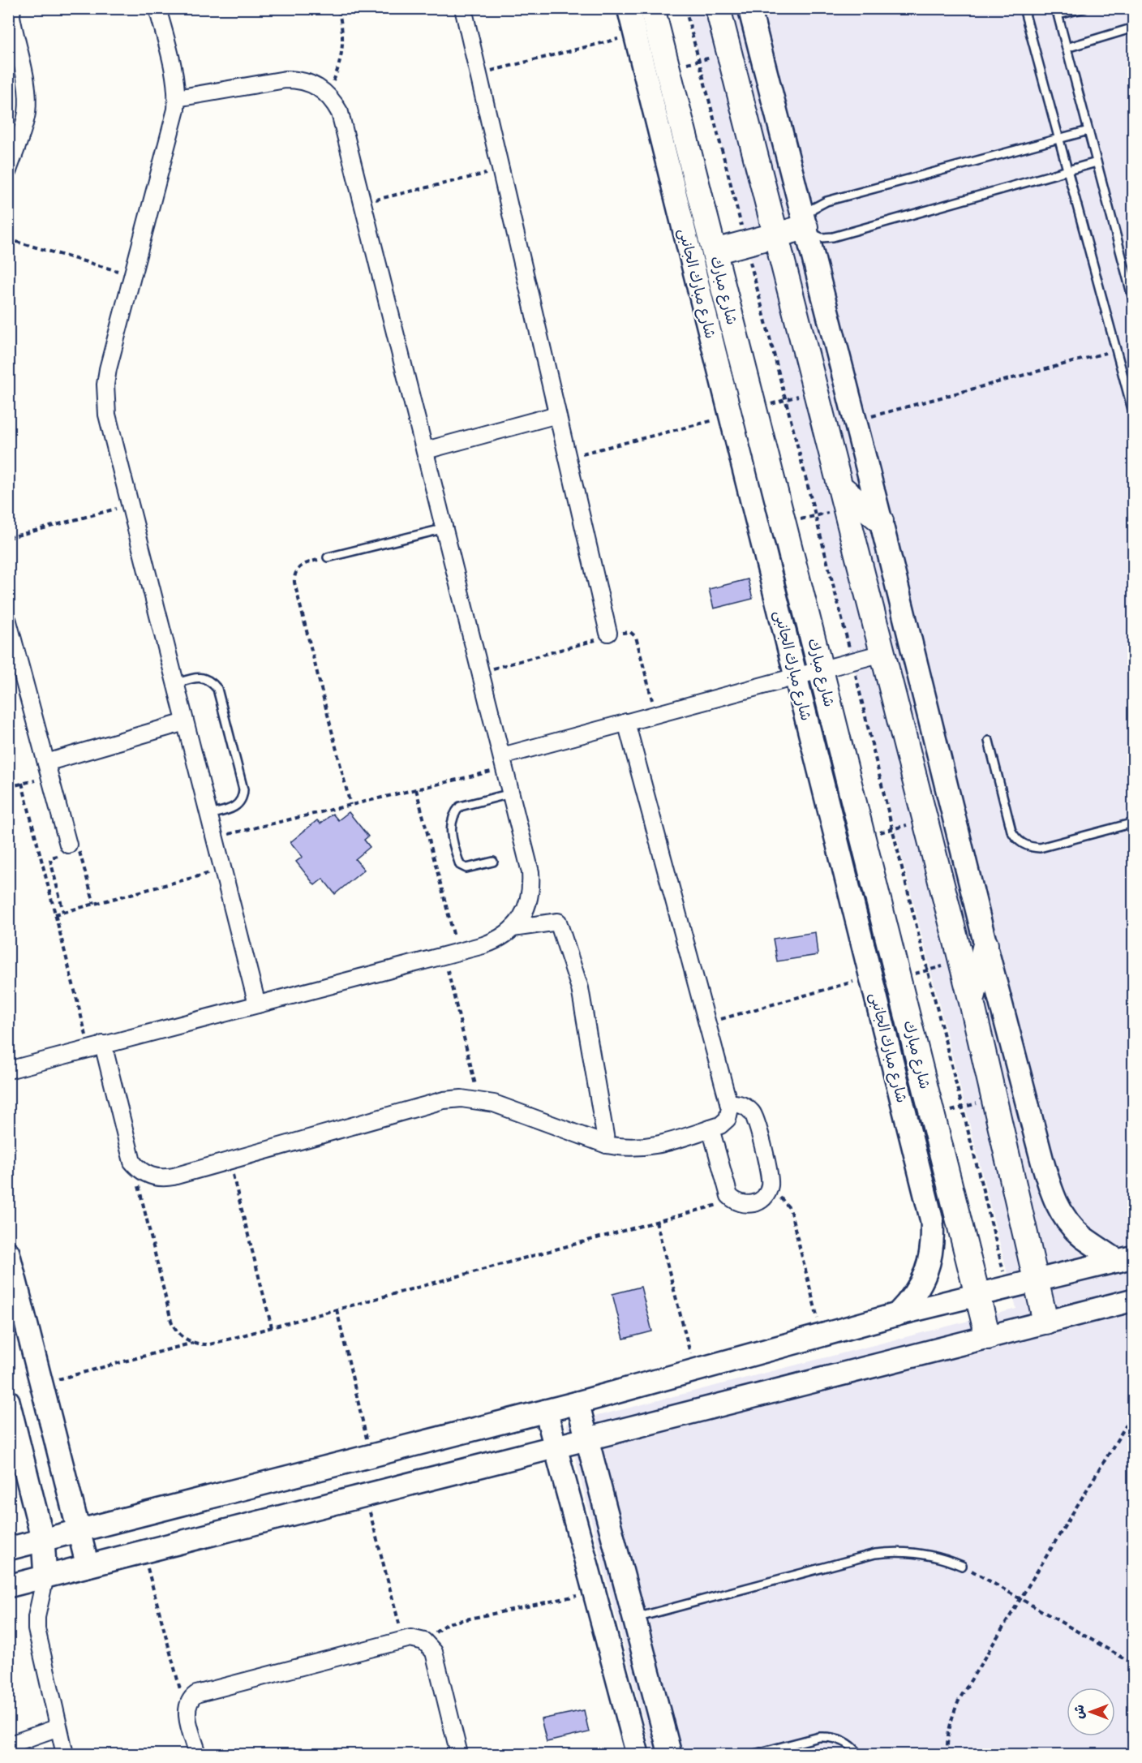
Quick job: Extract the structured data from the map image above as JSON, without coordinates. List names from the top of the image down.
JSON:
{
  "streets": {
    "main road": ["شارع مبارك الجانبى", "شارع مبارك"]
  },
  "north": "left"
}
